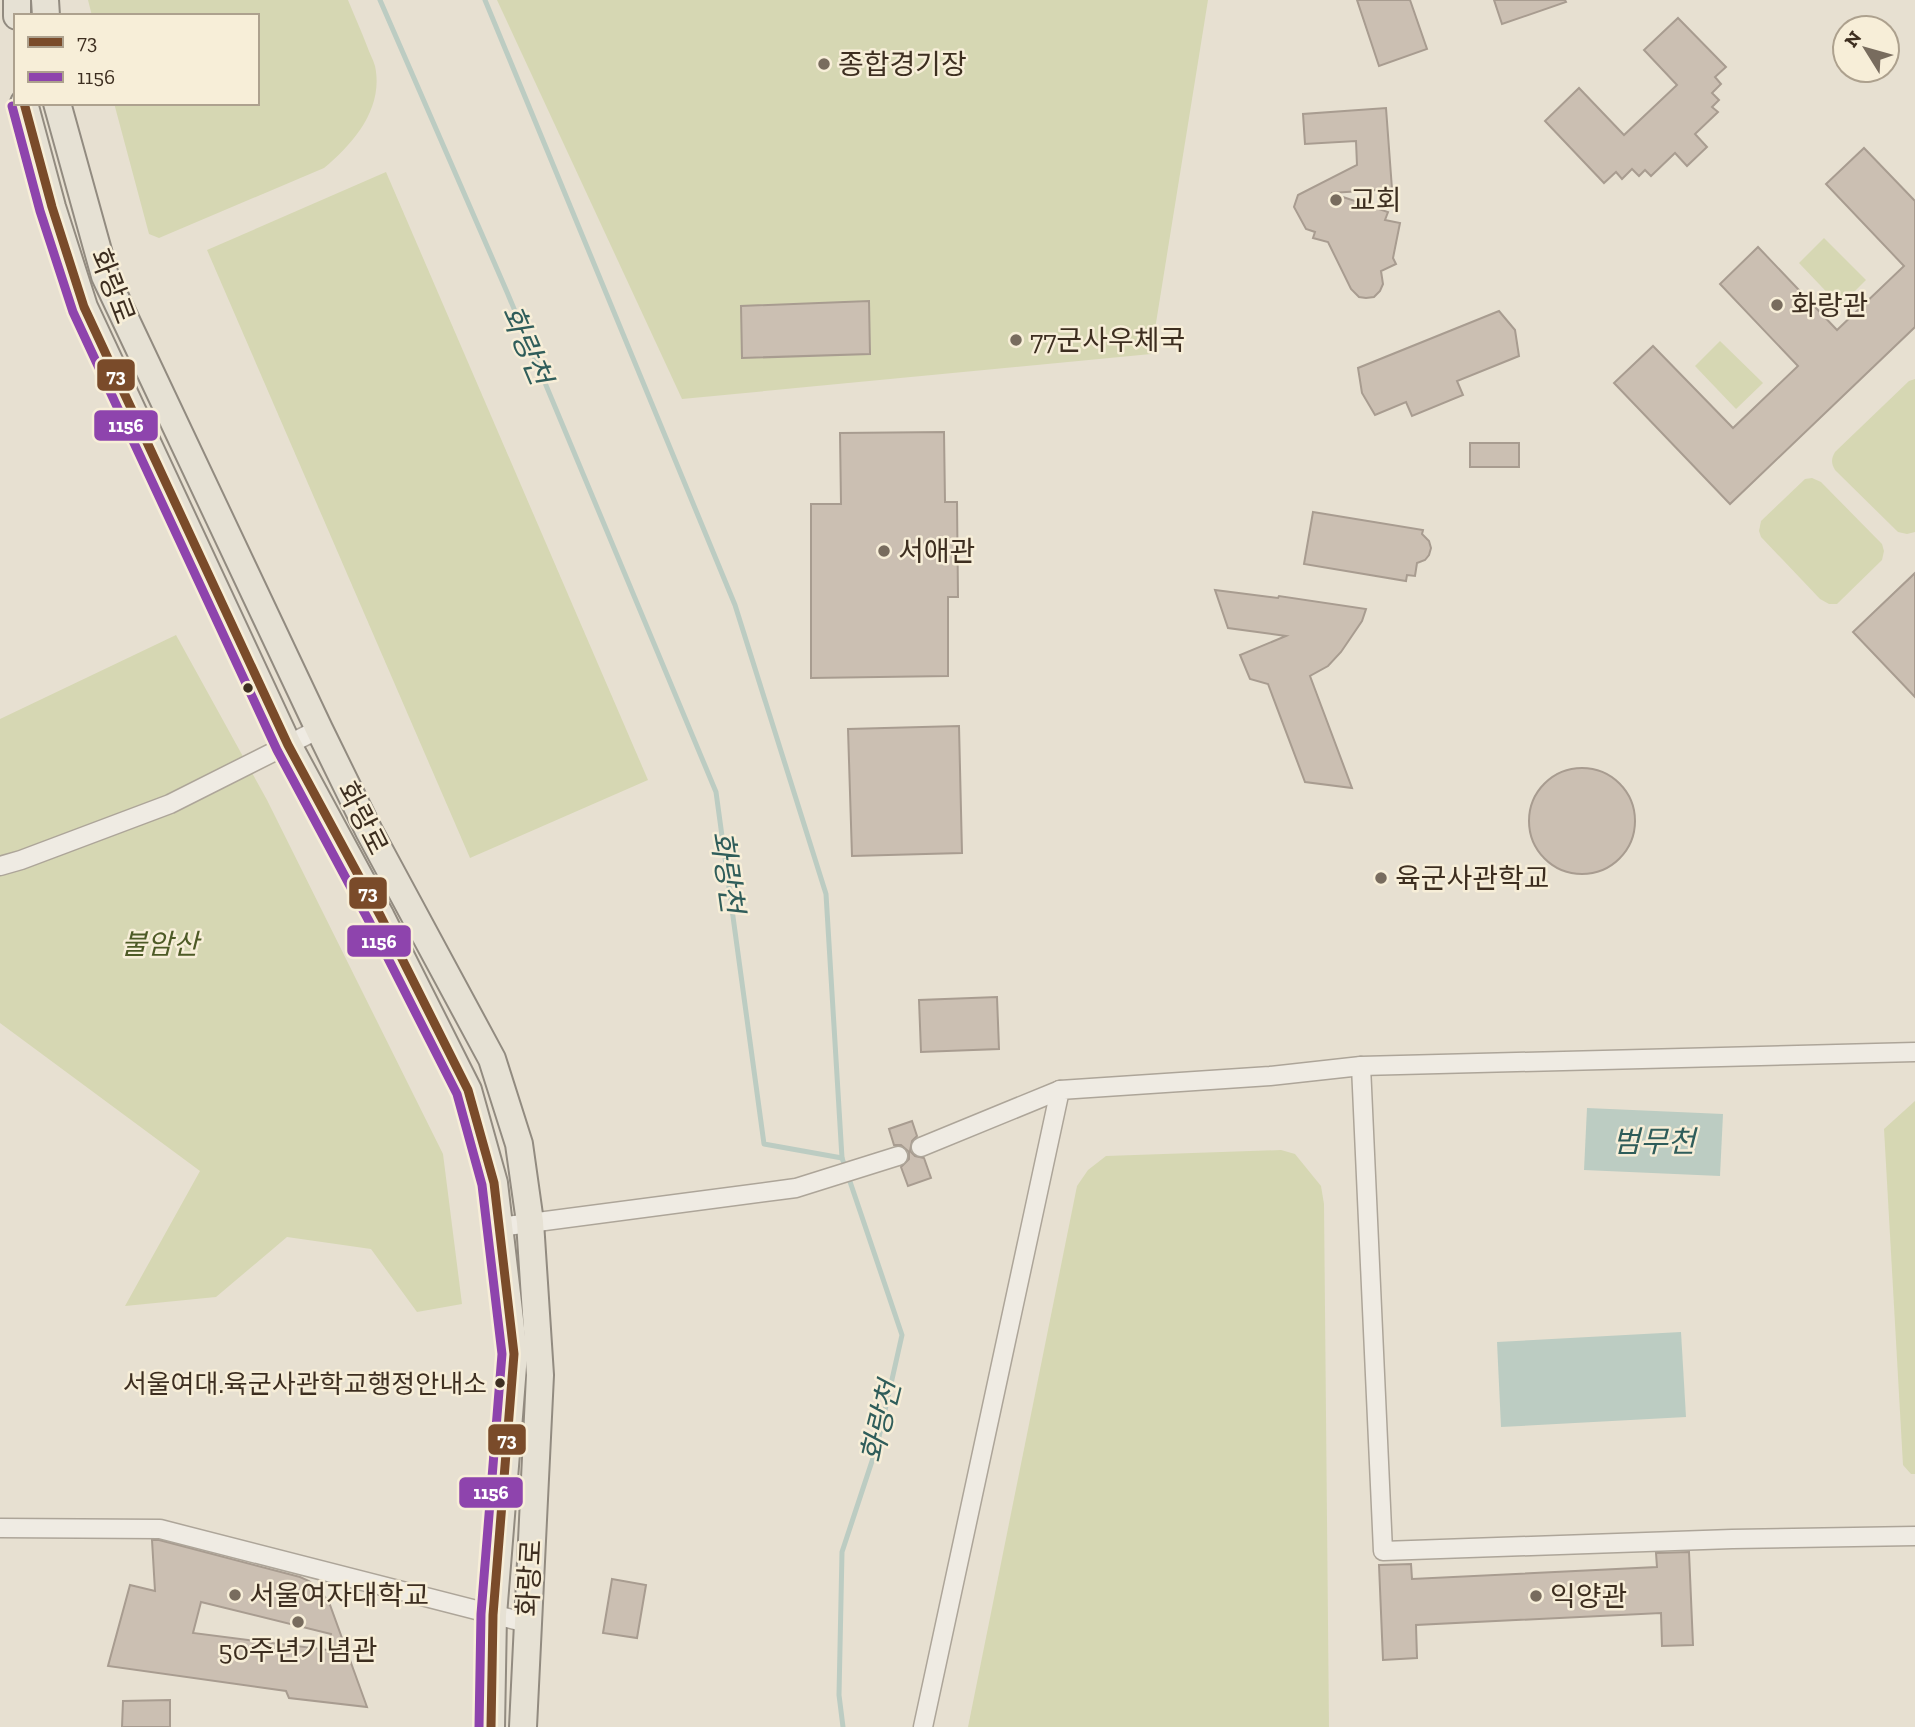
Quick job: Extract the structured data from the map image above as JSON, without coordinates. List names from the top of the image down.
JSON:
{
  "streets": {
    "main road": ["화랑로"]
  },
  "water": ["화랑천", "범무천"],
  "parks": ["불암산"],
  "places": [
    "종합경기장",
    "교회",
    "화랑관",
    "77군사우체국",
    "서애관",
    "육군사관학교",
    "서울여대.육군사관학교행정안내소",
    "서울여자대학교",
    "익양관",
    "50주년기념관"
  ],
  "lines": ["transit line 73", "transit line 1156"],
  "legend": ["73", "1156"],
  "north": "top left"
}
